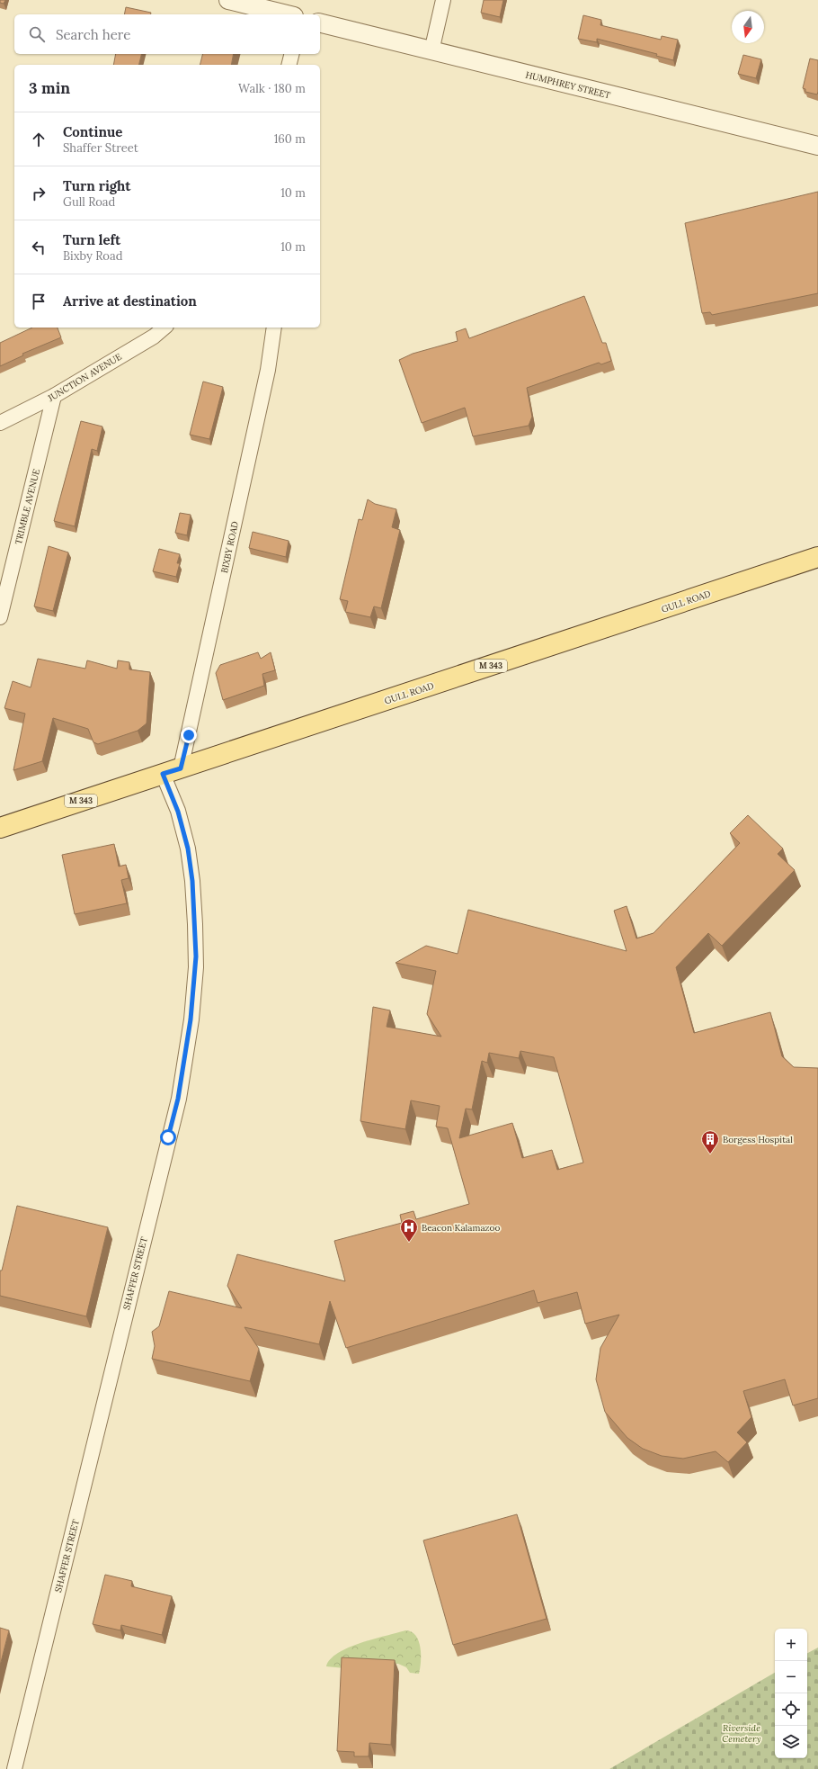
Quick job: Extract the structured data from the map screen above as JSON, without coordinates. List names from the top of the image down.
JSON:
{
  "streets": {
    "main road": ["GULL ROAD", "M 343"],
    "street": [
      "HUMPHREY STREET",
      "JUNCTION AVENUE",
      "TRIMBLE AVENUE",
      "BIXBY ROAD",
      "SHAFFER STREET"
    ]
  },
  "crossings": [
    ["JUNCTION AVENUE", "TRIMBLE AVENUE"],
    ["BIXBY ROAD", "GULL ROAD"],
    ["GULL ROAD", "SHAFFER STREET"]
  ],
  "parks": ["Riverside Cemetery"],
  "places": {
    "building": ["Borgess Hospital"],
    "hospital": ["Beacon Kalamazoo"]
  },
  "north": "bottom",
  "page": {
    "search": "Search here",
    "heading": ["3 min", "Walk · 180 m"],
    "list": [
      ["Continue", "Shaffer Street", "160 m"],
      ["Turn right", "Gull Road", "10 m"],
      ["Turn left", "Bixby Road", "10 m"],
      "Arrive at destination"
    ],
    "map_buttons": ["+", "−"]
  }
}
